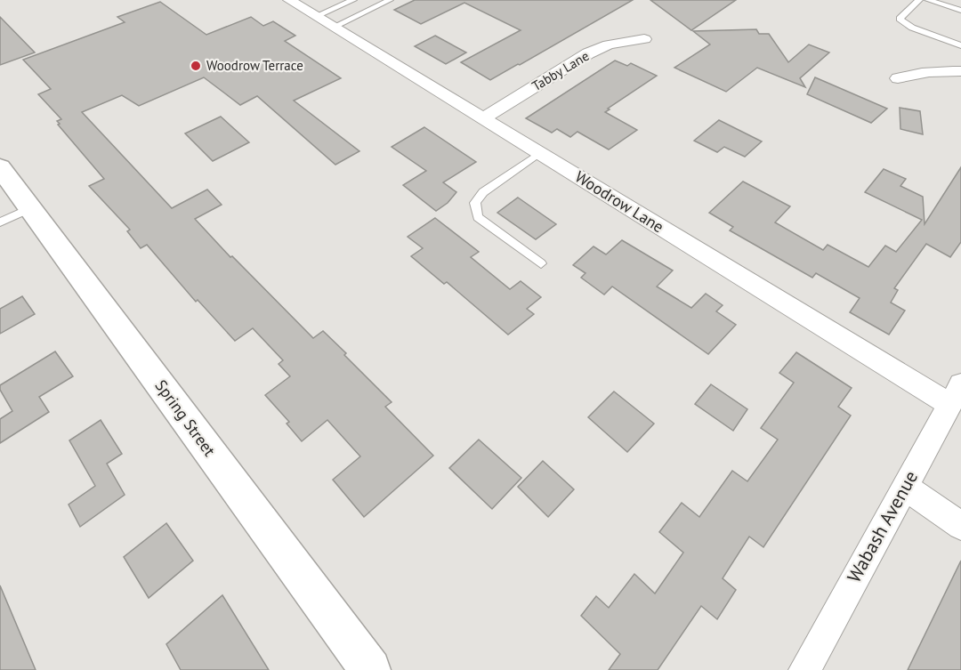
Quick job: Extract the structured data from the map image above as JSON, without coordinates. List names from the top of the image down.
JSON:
{
  "streets": {
    "street": [
      "Tabby Lane",
      "Woodrow Lane",
      "Spring Street",
      "Wabash Avenue"
    ]
  },
  "crossings": [
    ["Tabby Lane", "Woodrow Lane"],
    ["Woodrow Lane", "Wabash Avenue"]
  ],
  "places": ["Woodrow Terrace"]
}
